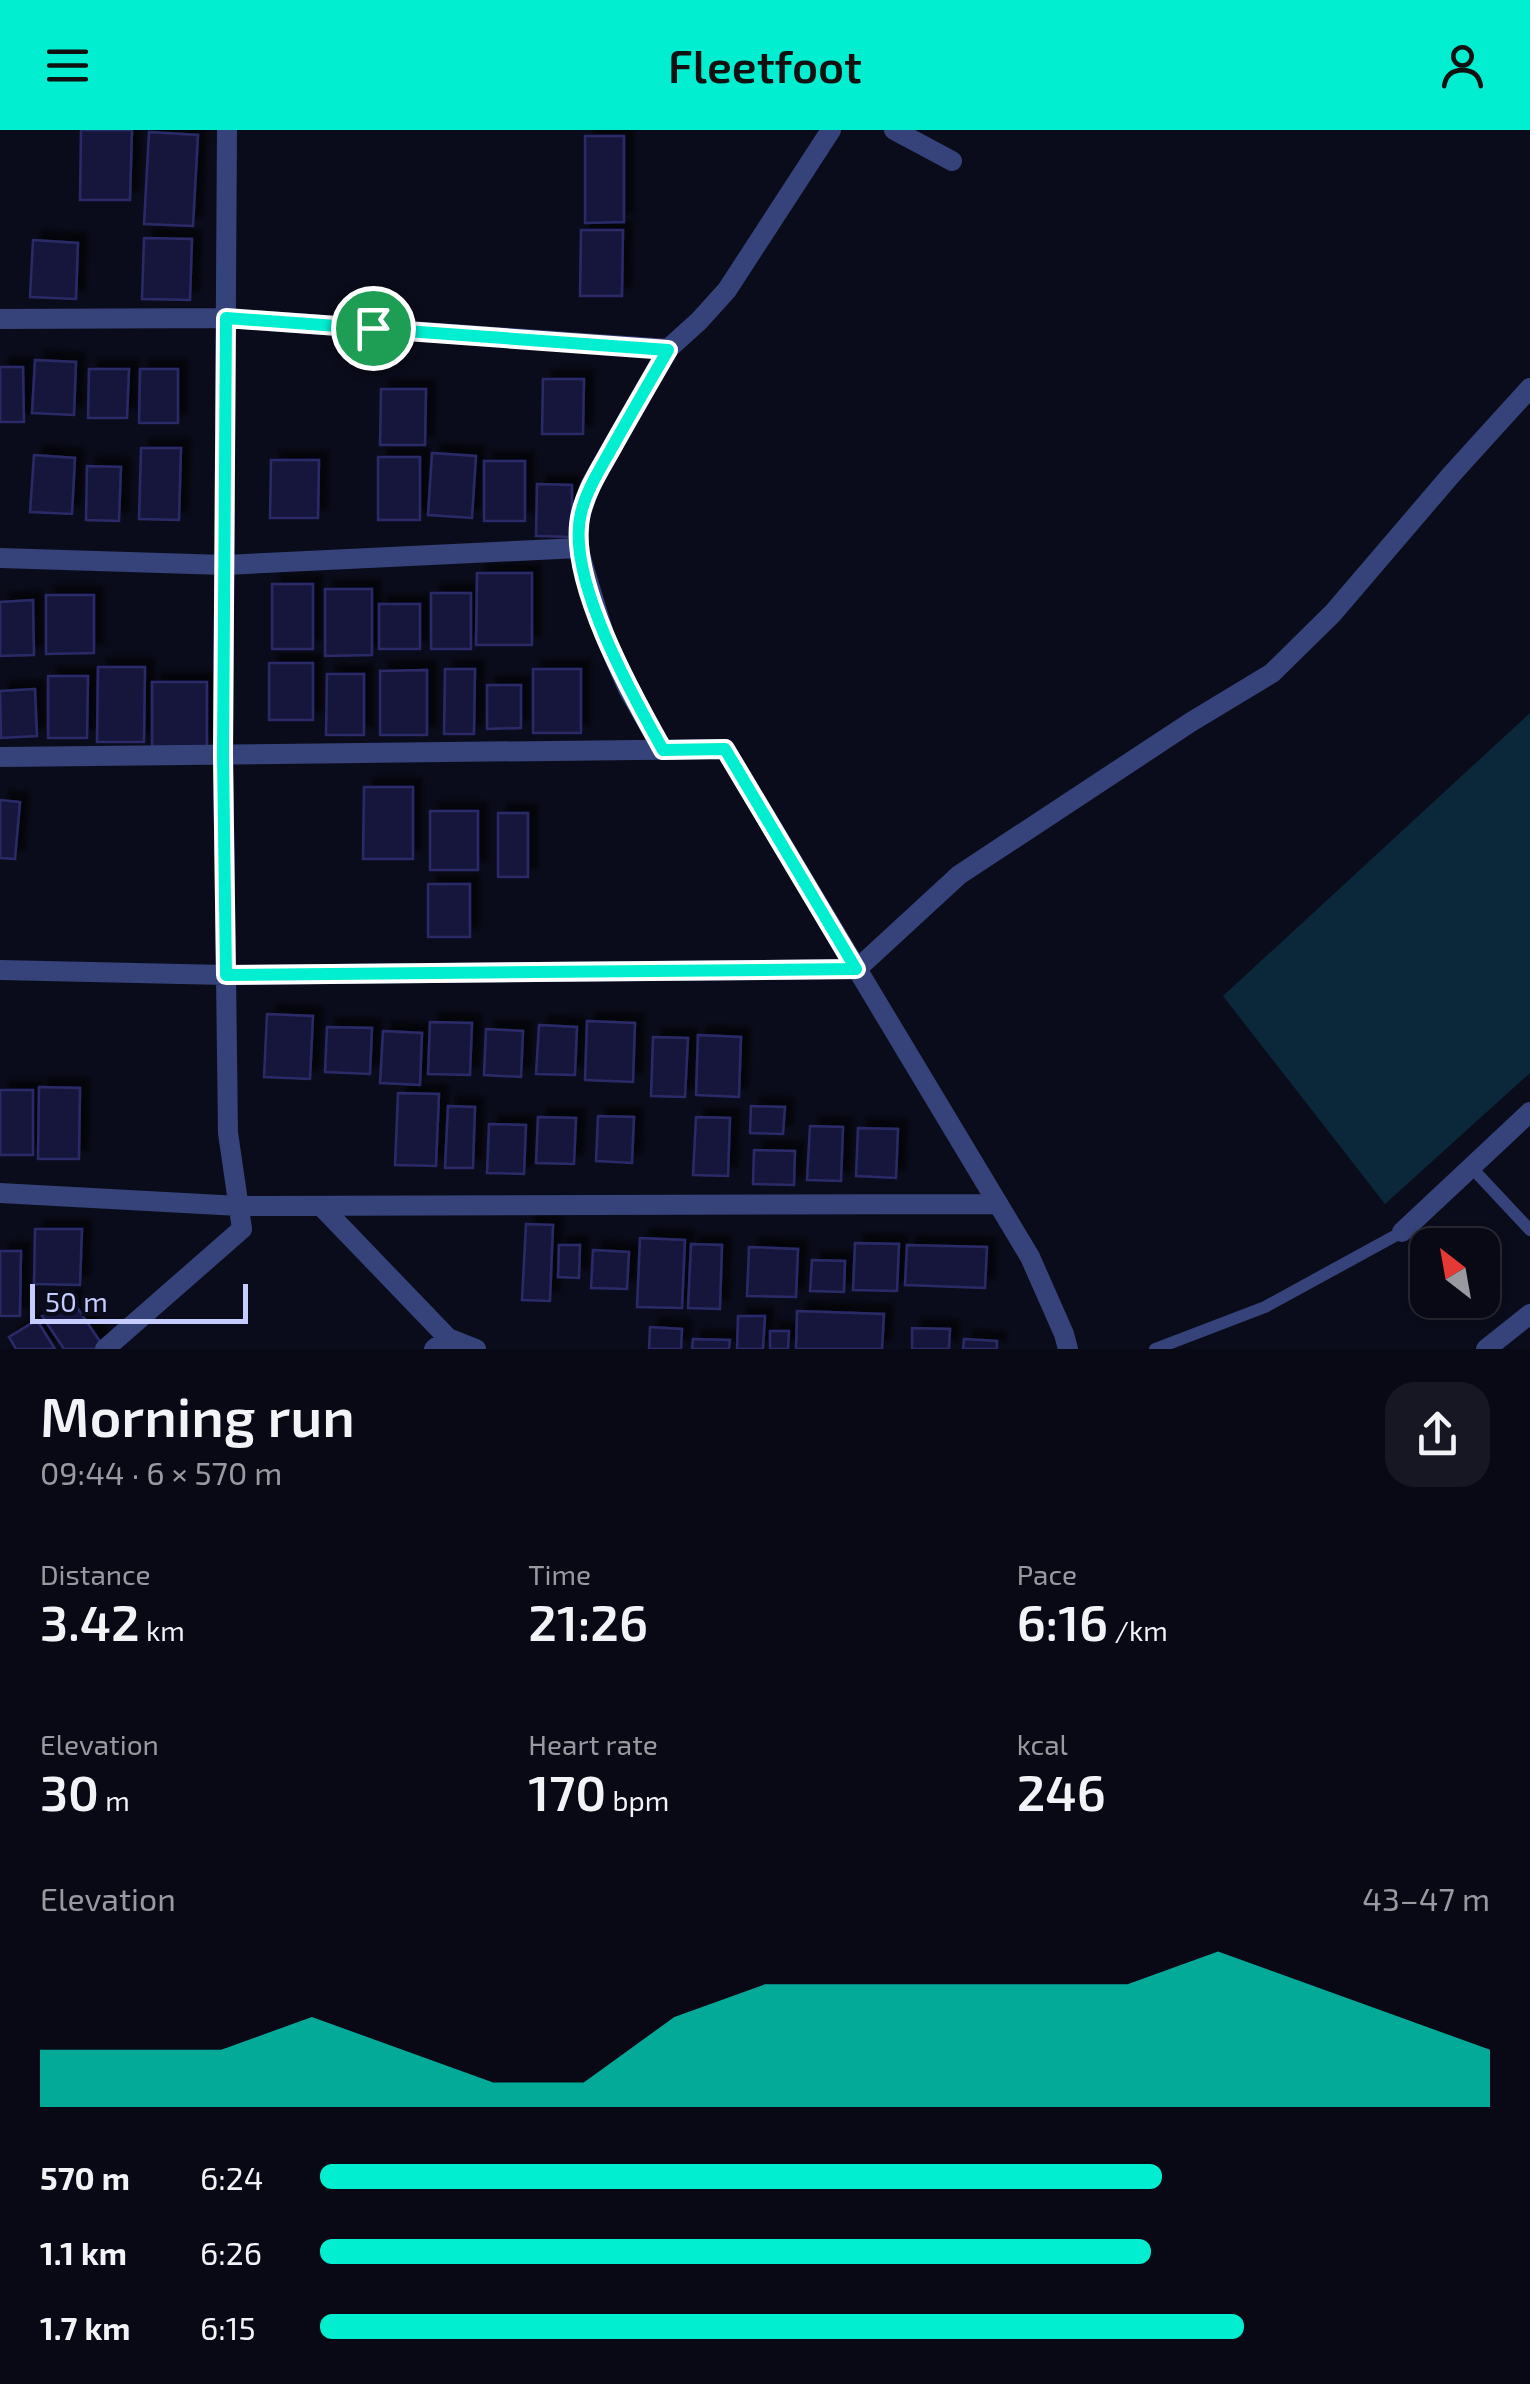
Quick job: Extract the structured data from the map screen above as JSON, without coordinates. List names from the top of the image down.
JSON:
{
  "scale_bar": "50 m",
  "north": "top left",
  "page": {
    "header": "Fleetfoot",
    "scale": "50 m",
    "heading": ["Morning run", "09:44 · 6 × 570 m"],
    "stats": [
      ["Distance", "3.42 km"],
      ["Time", "21:26"],
      ["Pace", "6:16 /km"],
      ["Elevation", "30 m"],
      ["Heart rate", "170 bpm"],
      ["kcal", "246"]
    ],
    "chart": ["Elevation", "43–47 m"],
    "list": [
      {
        "name": "570 m",
        "note": "6:24"
      },
      {
        "name": "1.1 km",
        "note": "6:26"
      },
      {
        "name": "1.7 km",
        "note": "6:15"
      }
    ]
  }
}
